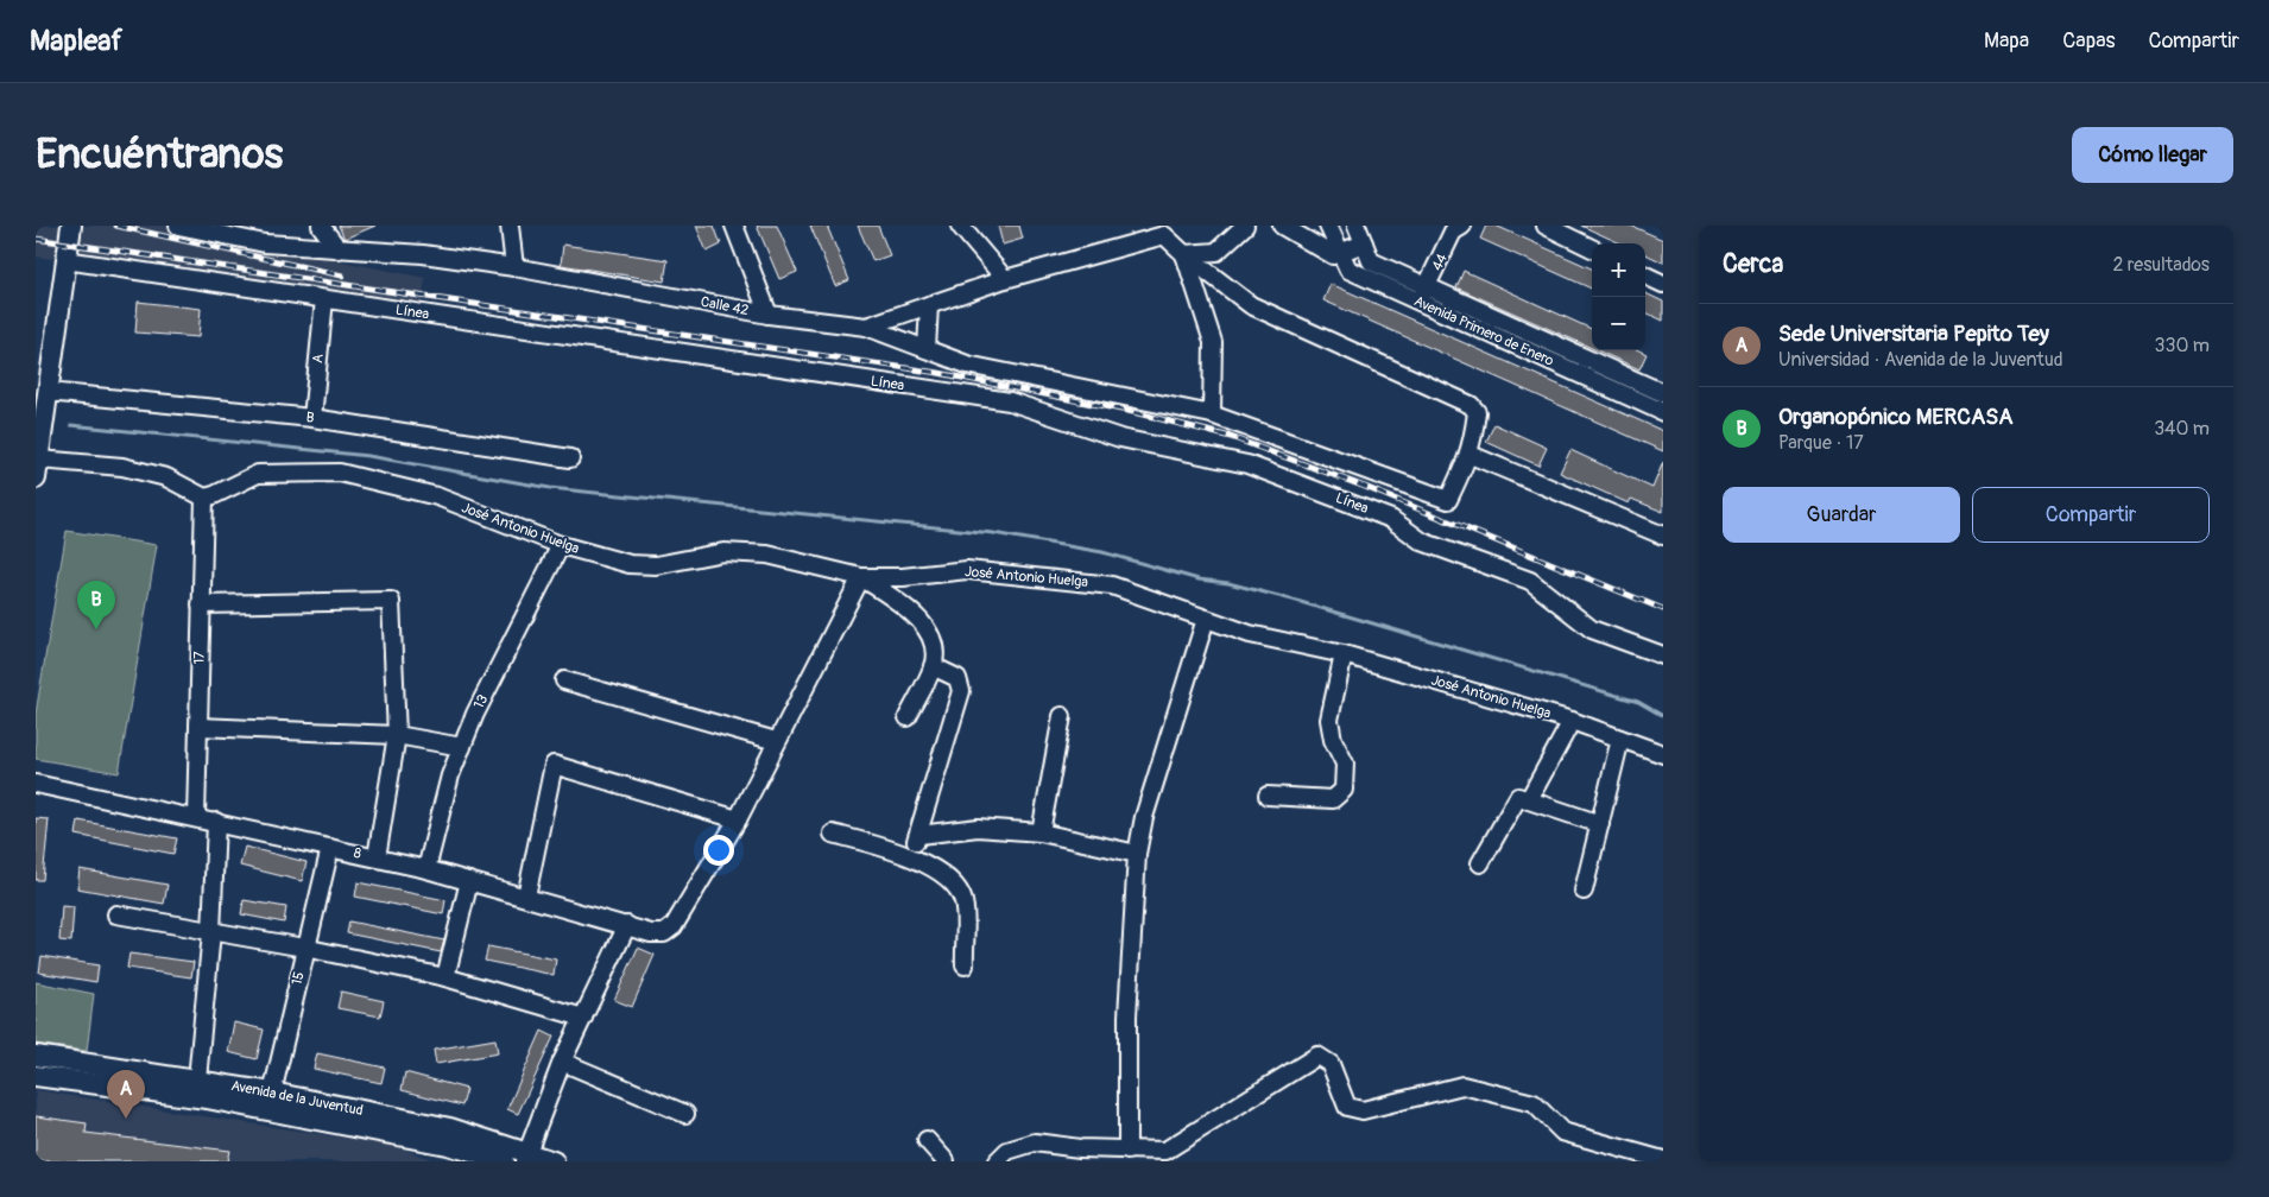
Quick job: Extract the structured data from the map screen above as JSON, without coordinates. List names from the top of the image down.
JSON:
{
  "streets": {
    "main road": ["Avenida de la Juventud"],
    "street": [
      "44",
      "Calle 42",
      "Línea",
      "Avenida Primero de Enero",
      "A",
      "B",
      "José Antonio Huelga",
      "17",
      "13",
      "8",
      "15"
    ]
  },
  "crossings": [
    ["44", "Avenida Primero de Enero"],
    ["Línea", "A"],
    ["A", "B"],
    ["José Antonio Huelga", "17"],
    ["José Antonio Huelga", "13"],
    ["17", "8"],
    ["13", "8"],
    ["8", "15"],
    ["15", "Avenida de la Juventud"]
  ],
  "page": {
    "header": "Mapleaf",
    "nav": ["Mapa", "Capas", "Compartir"],
    "buttons": [
      "Cómo llegar",
      ["Guardar", "Compartir"]
    ],
    "title": "Encuéntranos",
    "heading": ["Cerca", "2 resultados"],
    "map_buttons": ["+", "−"],
    "list": [
      {
        "mark": "A",
        "name": "Sede Universitaria Pepito Tey",
        "note": "Universidad · Avenida de la Juventud",
        "value": "330 m"
      },
      {
        "mark": "B",
        "name": "Organopónico MERCASA",
        "note": "Parque · 17",
        "value": "340 m"
      }
    ],
    "pins": ["B", "A"]
  }
}
